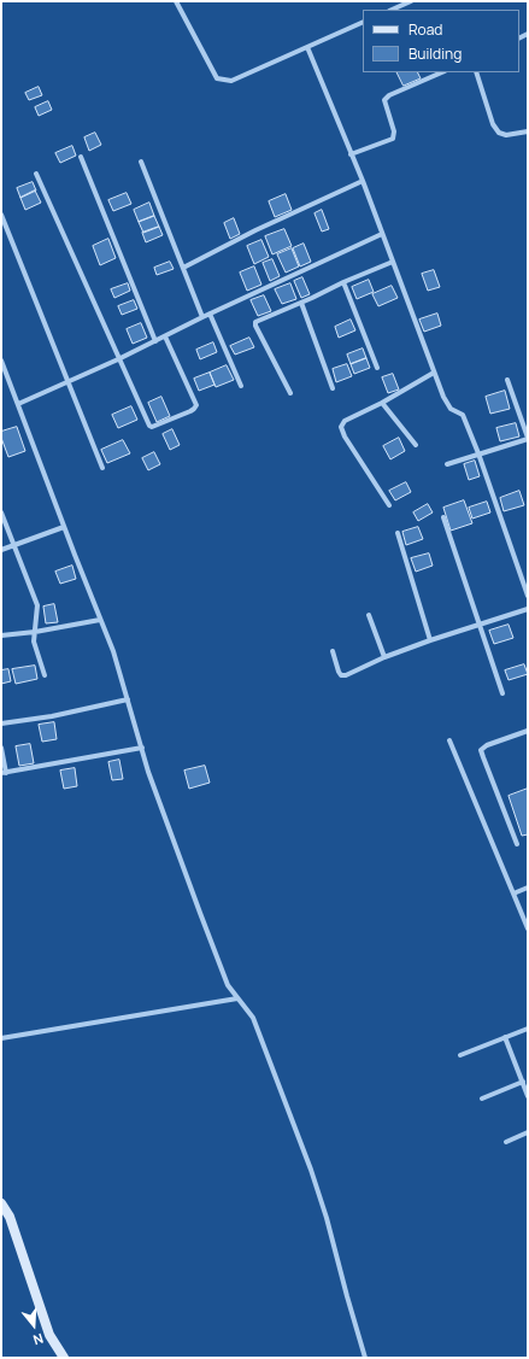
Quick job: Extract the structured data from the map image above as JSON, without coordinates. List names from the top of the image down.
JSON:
{
  "legend": ["Road", "Building"],
  "north": "bottom"
}
